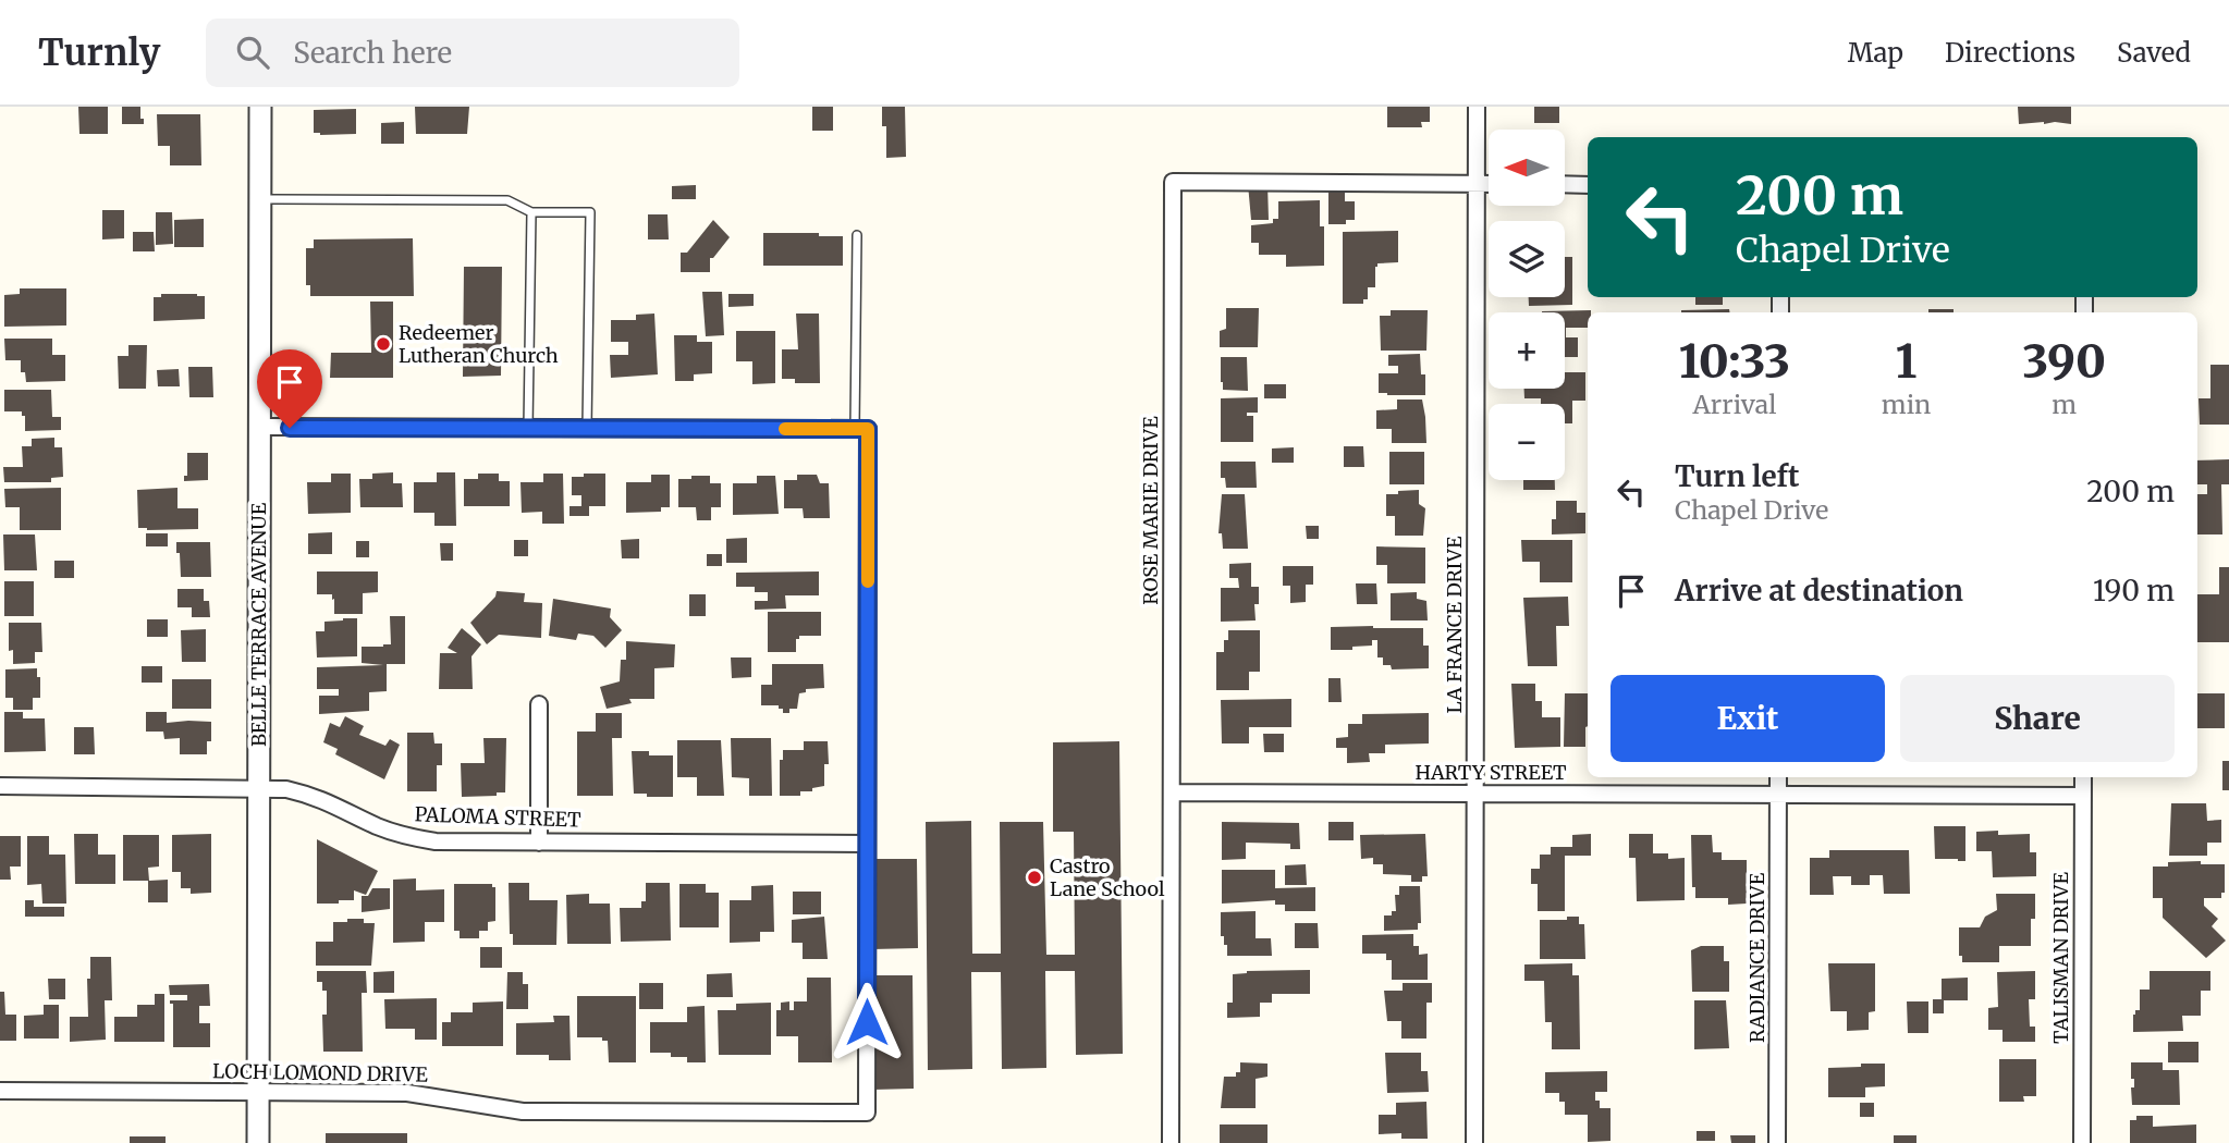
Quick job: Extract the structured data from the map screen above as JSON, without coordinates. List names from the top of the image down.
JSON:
{
  "streets": {
    "street": [
      "ROSE MARIE DRIVE",
      "BELLE TERRACE AVENUE",
      "LA FRANCE DRIVE",
      "HARTY STREET",
      "PALOMA STREET",
      "RADIANCE DRIVE",
      "TALISMAN DRIVE",
      "LOCH LOMOND DRIVE"
    ]
  },
  "crossings": [
    ["ROSE MARIE DRIVE", "LA FRANCE DRIVE"],
    ["ROSE MARIE DRIVE", "HARTY STREET"],
    ["BELLE TERRACE AVENUE", "PALOMA STREET"],
    ["BELLE TERRACE AVENUE", "LOCH LOMOND DRIVE"],
    ["LA FRANCE DRIVE", "HARTY STREET"],
    ["HARTY STREET", "RADIANCE DRIVE"],
    ["HARTY STREET", "TALISMAN DRIVE"],
    ["PALOMA STREET", "LOCH LOMOND DRIVE"]
  ],
  "places": ["Redeemer Lutheran Church", "Castro Lane School"],
  "north": "left",
  "page": {
    "header": "Turnly",
    "search": "Search here",
    "nav": ["Map", "Directions", "Saved"],
    "map_buttons": ["+", "−"],
    "turn": ["200 m", "Chapel Drive"],
    "eta": [
      "10:33",
      "Arrival",
      "1",
      "min",
      "390",
      "m"
    ],
    "list": [
      {
        "name": "Turn left",
        "note": "Chapel Drive",
        "value": "200 m"
      },
      {
        "name": "Arrive at destination",
        "value": "190 m"
      }
    ],
    "buttons": ["Exit", "Share"]
  }
}
